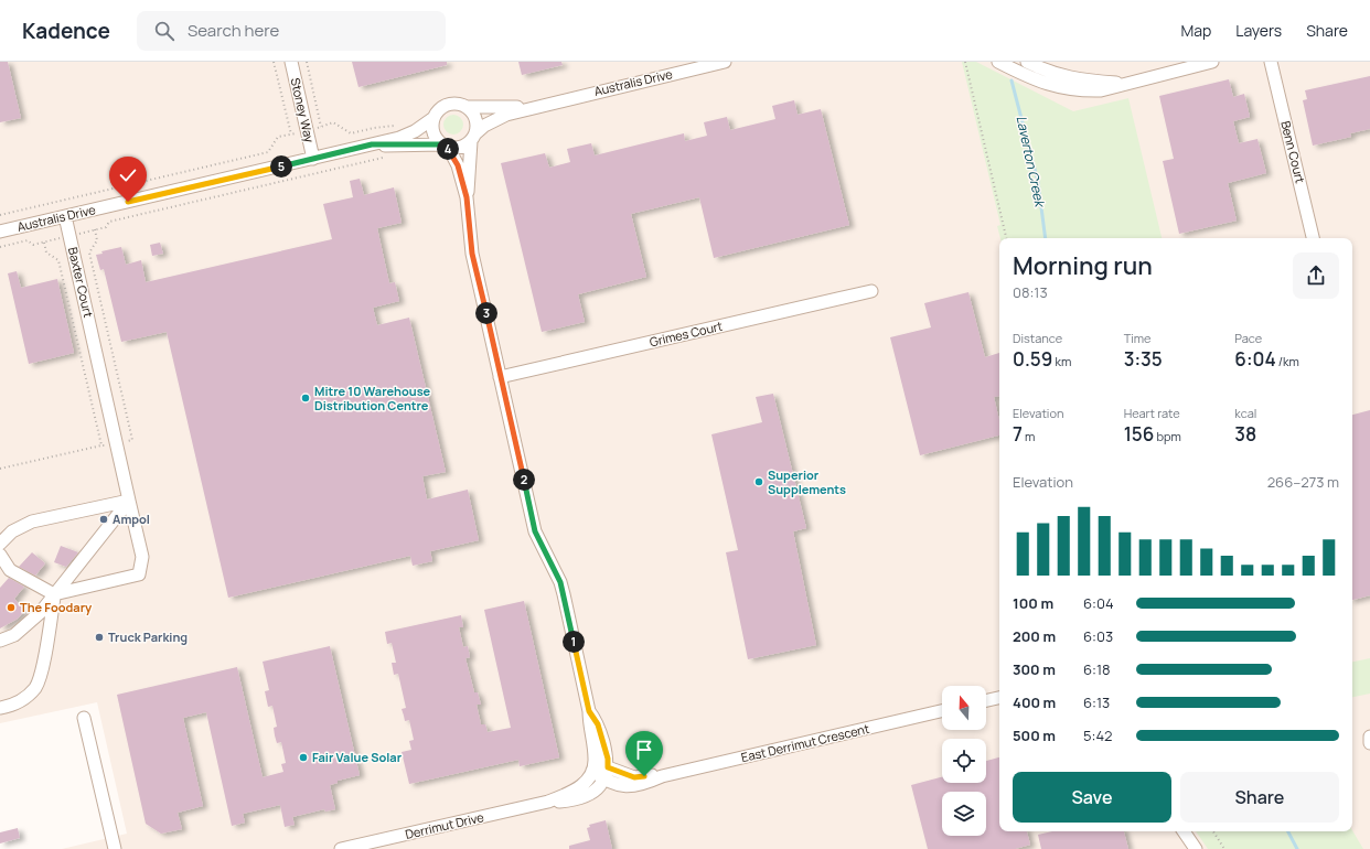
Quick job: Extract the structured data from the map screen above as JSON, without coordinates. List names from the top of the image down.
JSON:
{
  "streets": {
    "street": [
      "Australis Drive",
      "Stoney Way",
      "Benn Court",
      "Baxter Court",
      "Grimes Court",
      "East Derrimut Crescent",
      "Derrimut Drive"
    ]
  },
  "crossings": [
    ["Australis Drive", "Stoney Way"],
    ["Australis Drive", "Baxter Court"],
    ["Australis Drive", "Derrimut Drive"],
    ["Grimes Court", "Derrimut Drive"],
    ["East Derrimut Crescent", "Derrimut Drive"]
  ],
  "water": ["Laverton Creek"],
  "places": [
    "Mitre 10 Warehouse Distribution Centre",
    "Superior Supplements",
    "Ampol",
    "The Foodary",
    "Truck Parking",
    "Fair Value Solar"
  ],
  "north": "top",
  "page": {
    "header": "Kadence",
    "search": "Search here",
    "nav": ["Map", "Layers", "Share"],
    "pins": [
      "4",
      "5",
      "3",
      "2",
      "1"
    ],
    "heading": ["Morning run", "08:13"],
    "stats": [
      ["Distance", "0.59 km"],
      ["Time", "3:35"],
      ["Pace", "6:04 /km"],
      ["Elevation", "7 m"],
      ["Heart rate", "156 bpm"],
      ["kcal", "38"]
    ],
    "chart": ["Elevation", "266–273 m"],
    "list": [
      {
        "name": "100 m",
        "note": "6:04"
      },
      {
        "name": "200 m",
        "note": "6:03"
      },
      {
        "name": "300 m",
        "note": "6:18"
      },
      {
        "name": "400 m",
        "note": "6:13"
      },
      {
        "name": "500 m",
        "note": "5:42"
      }
    ],
    "buttons": ["Save", "Share"]
  }
}
